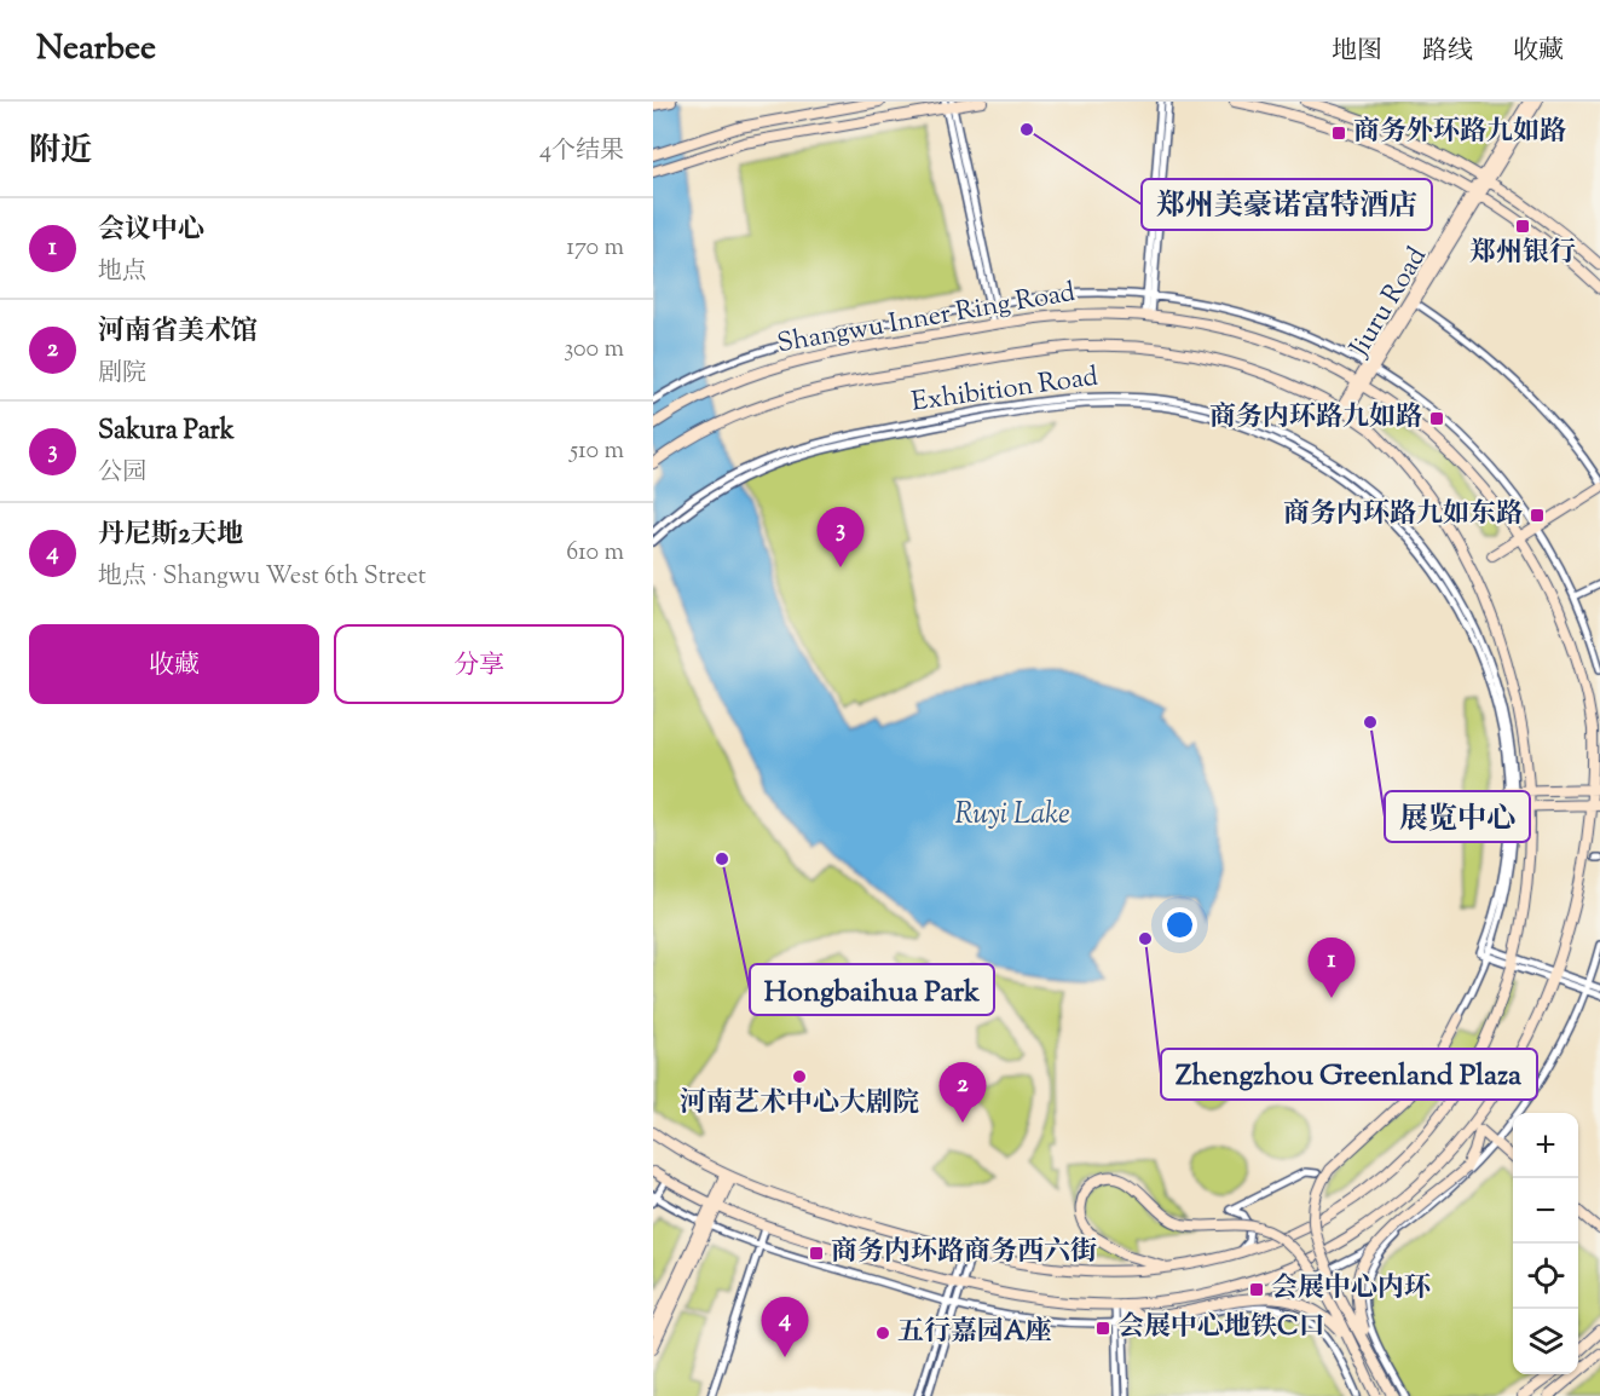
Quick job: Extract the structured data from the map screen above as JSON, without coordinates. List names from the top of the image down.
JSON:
{
  "streets": {
    "street": ["Jiuru Road", "Shangwu Inner Ring Road", "Exhibition Road"]
  },
  "crossings": [
    ["Jiuru Road", "Shangwu Inner Ring Road"]
  ],
  "water": ["Ruyi Lake"],
  "places": {
    "other": [
      "郑州美豪诺富特酒店",
      "展览中心",
      "Hongbaihua Park",
      "Zhengzhou Greenland Plaza",
      "河南艺术中心大剧院",
      "五行嘉园A座"
    ],
    "transit": [
      "商务外环路九如路",
      "郑州银行",
      "商务内环路九如路",
      "商务内环路九如东路",
      "商务内环路商务西六街",
      "会展中心内环",
      "会展中心地铁C口"
    ]
  },
  "page": {
    "header": "Nearbee",
    "nav": ["地图", "路线", "收藏"],
    "heading": ["附近", "4个结果"],
    "list": [
      {
        "mark": "1",
        "name": "会议中心",
        "note": "地点",
        "value": "170 m"
      },
      {
        "mark": "2",
        "name": "河南省美术馆",
        "note": "剧院",
        "value": "300 m"
      },
      {
        "mark": "3",
        "name": "Sakura Park",
        "note": "公园",
        "value": "510 m"
      },
      {
        "mark": "4",
        "name": "丹尼斯2天地",
        "note": "地点 · Shangwu West 6th Street",
        "value": "610 m"
      }
    ],
    "pins": [
      "3",
      "1",
      "2",
      "4"
    ],
    "buttons": ["收藏", "分享"],
    "map_buttons": ["+", "−"]
  }
}
